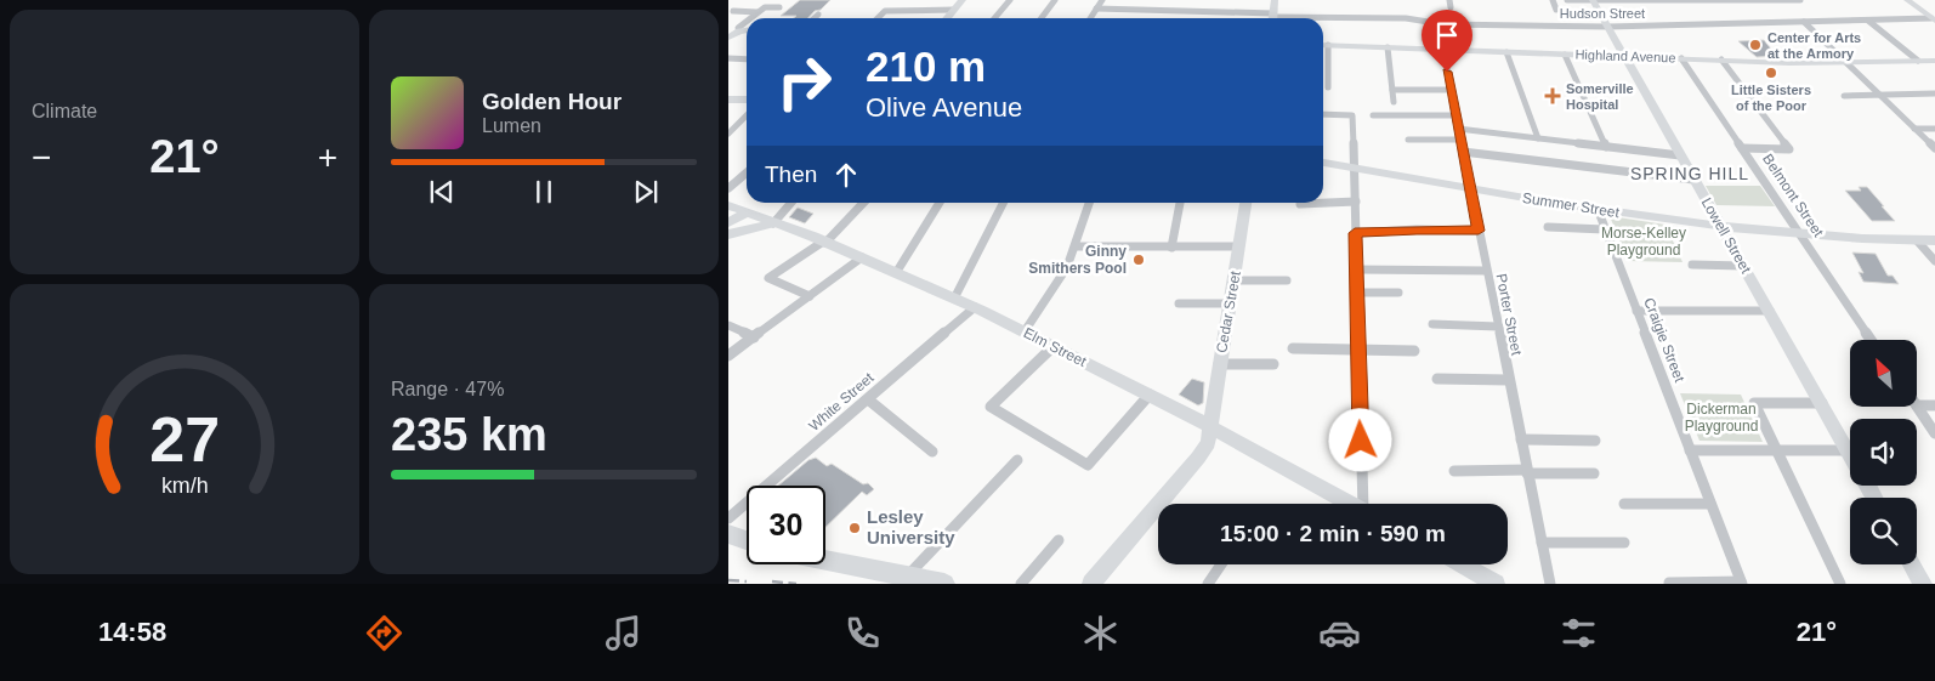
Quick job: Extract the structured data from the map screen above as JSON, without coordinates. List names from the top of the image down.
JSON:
{
  "streets": {
    "main road": [
      "Highland Avenue",
      "Summer Street",
      "Lowell Street",
      "Cedar Street",
      "Elm Street"
    ],
    "street": [
      "Hudson Street",
      "Belmont Street",
      "Porter Street",
      "Craigie Street",
      "White Street"
    ]
  },
  "crossings": [
    ["Hudson Street", "Lowell Street"],
    ["Highland Avenue", "Belmont Street"],
    ["Highland Avenue", "Lowell Street"],
    ["Highland Avenue", "Porter Street"],
    ["Belmont Street", "Summer Street"],
    ["Summer Street", "Lowell Street"],
    ["Summer Street", "Porter Street"],
    ["Summer Street", "Craigie Street"],
    ["Cedar Street", "Elm Street"],
    ["Elm Street", "White Street"]
  ],
  "districts": ["SPRING HILL"],
  "parks": ["Morse-Kelley Playground", "Dickerman Playground"],
  "places": {
    "other": [
      "Center for Arts at the Armory",
      "Little Sisters of the Poor",
      "Ginny Smithers Pool",
      "Lesley University"
    ],
    "health": ["Somerville Hospital"]
  },
  "north": "top left",
  "page": {
    "tile": [
      "Climate",
      ["Range · 47%", "235 km"]
    ],
    "turn": ["210 m", "Olive Avenue"],
    "song": ["Golden Hour", "Lumen"],
    "heat": ["−", "21°", "+"],
    "then": "Then",
    "limit": "30",
    "trip": "15:00 · 2 min · 590 m",
    "tabs": ["14:58", "21°"],
    "gauge": ["27", "km/h"]
  }
}
